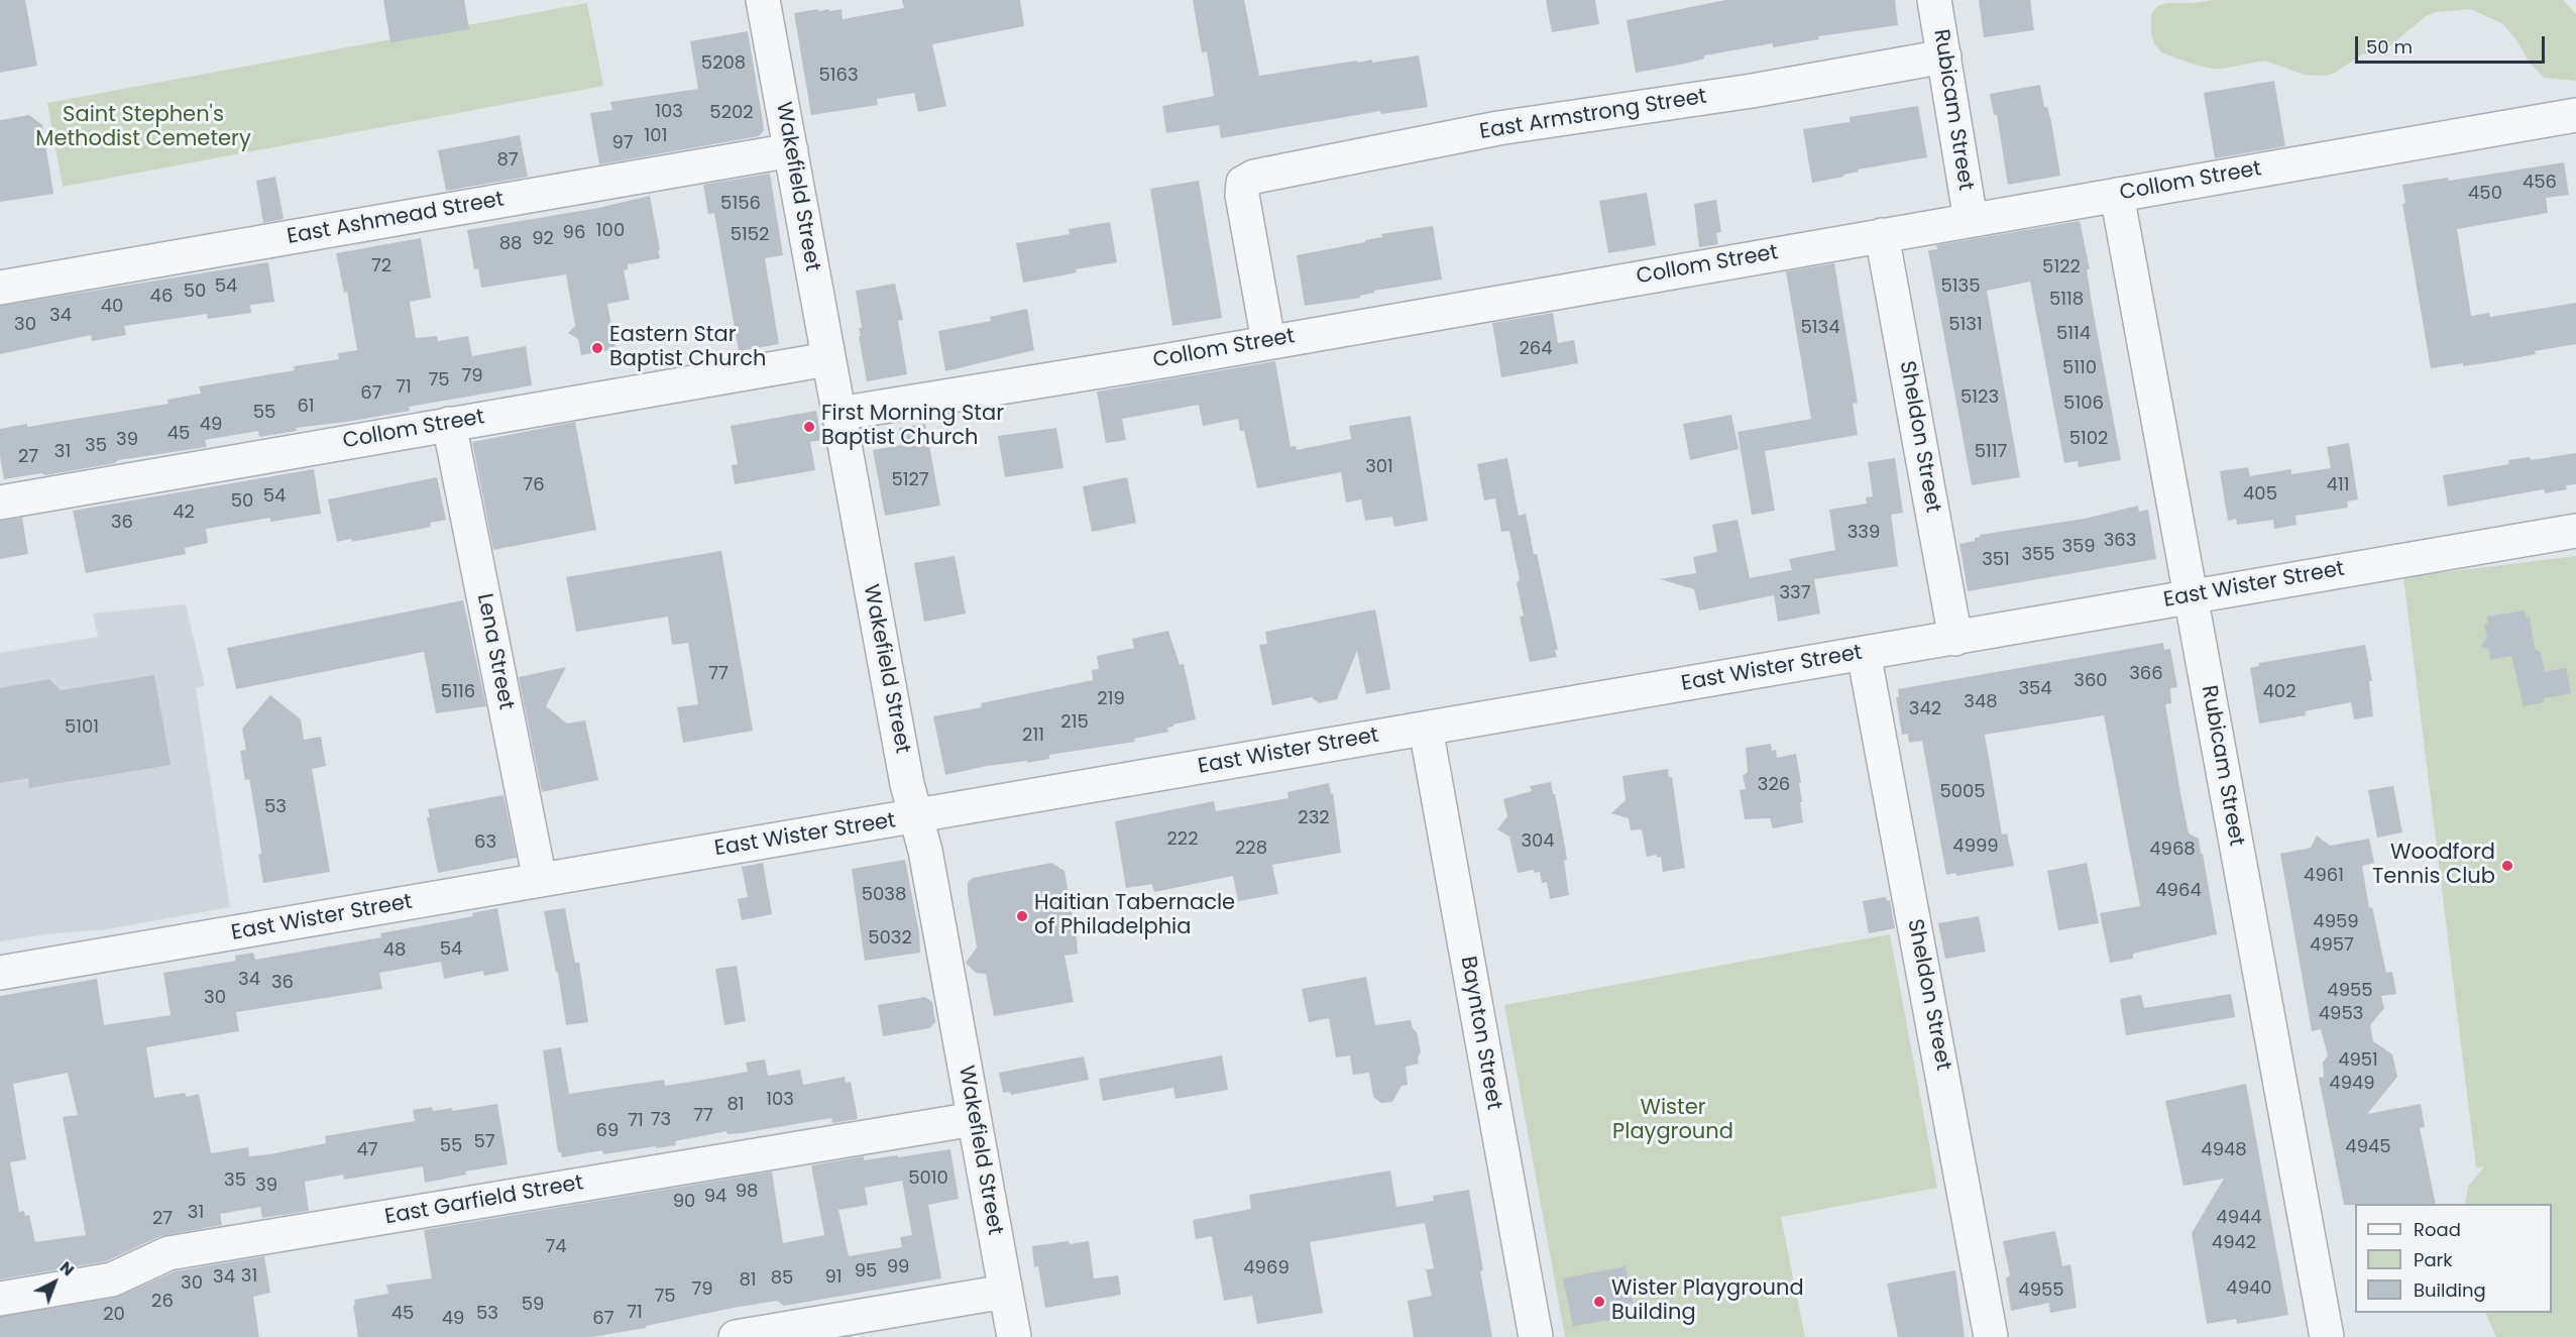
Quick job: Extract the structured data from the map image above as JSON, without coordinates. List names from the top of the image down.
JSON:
{
  "streets": {
    "street": [
      "Rubicam Street",
      "East Armstrong Street",
      "Collom Street",
      "Wakefield Street",
      "East Ashmead Street",
      "Sheldon Street",
      "East Wister Street",
      "Lena Street",
      "Baynton Street",
      "East Garfield Street"
    ]
  },
  "crossings": [
    ["Rubicam Street", "East Armstrong Street"],
    ["Rubicam Street", "Collom Street"],
    ["Rubicam Street", "East Wister Street"],
    ["East Armstrong Street", "Collom Street"],
    ["Collom Street", "Wakefield Street"],
    ["Collom Street", "Sheldon Street"],
    ["Collom Street", "Lena Street"],
    ["Wakefield Street", "East Ashmead Street"],
    ["Wakefield Street", "East Wister Street"],
    ["Wakefield Street", "East Garfield Street"],
    ["Sheldon Street", "East Wister Street"],
    ["East Wister Street", "Lena Street"],
    ["East Wister Street", "Baynton Street"]
  ],
  "parks": ["Saint Stephen's Methodist Cemetery", "Wister Playground"],
  "places": [
    "Eastern Star Baptist Church",
    "First Morning Star Baptist Church",
    "Woodford Tennis Club",
    "Haitian Tabernacle of Philadelphia",
    "Wister Playground Building"
  ],
  "house_numbers": [
    "5208",
    "5163",
    "103",
    "5202",
    "101",
    "97",
    "87",
    "456",
    "450",
    "5156",
    "100",
    "96",
    "5152",
    "92",
    "88",
    "72",
    "5122",
    "54",
    "5135",
    "50",
    "46",
    "5118",
    "40",
    "34",
    "30",
    "5131",
    "5134",
    "5114",
    "264",
    "5110",
    "79",
    "75",
    "71",
    "67",
    "5123",
    "5106",
    "61",
    "55",
    "49",
    "45",
    "5102",
    "39",
    "35",
    "31",
    "5117",
    "27",
    "301",
    "5127",
    "76",
    "411",
    "405",
    "54",
    "50",
    "42",
    "36",
    "339",
    "363",
    "359",
    "355",
    "351",
    "337",
    "77",
    "366",
    "360",
    "354",
    "5116",
    "402",
    "219",
    "348",
    "342",
    "215",
    "5101",
    "211",
    "326",
    "5005",
    "53",
    "232",
    "222",
    "304",
    "63",
    "4999",
    "228",
    "4968",
    "4961",
    "4964",
    "5038",
    "4959",
    "5032",
    "4957",
    "54",
    "48",
    "34",
    "36",
    "4955",
    "30",
    "4953",
    "4951",
    "4949",
    "103",
    "81",
    "77",
    "73",
    "71",
    "69",
    "57",
    "55",
    "4945",
    "47",
    "4948",
    "5010",
    "35",
    "39",
    "98",
    "94",
    "90",
    "31",
    "4944",
    "27",
    "4942",
    "74",
    "99",
    "4969",
    "95",
    "31",
    "34",
    "91",
    "85",
    "81",
    "30",
    "4940",
    "79",
    "4955",
    "75",
    "26",
    "59",
    "71",
    "45",
    "53",
    "20",
    "49",
    "67"
  ],
  "legend": ["Road", "Park", "Building"],
  "scale_bar": "50 m",
  "north": "top right"
}
